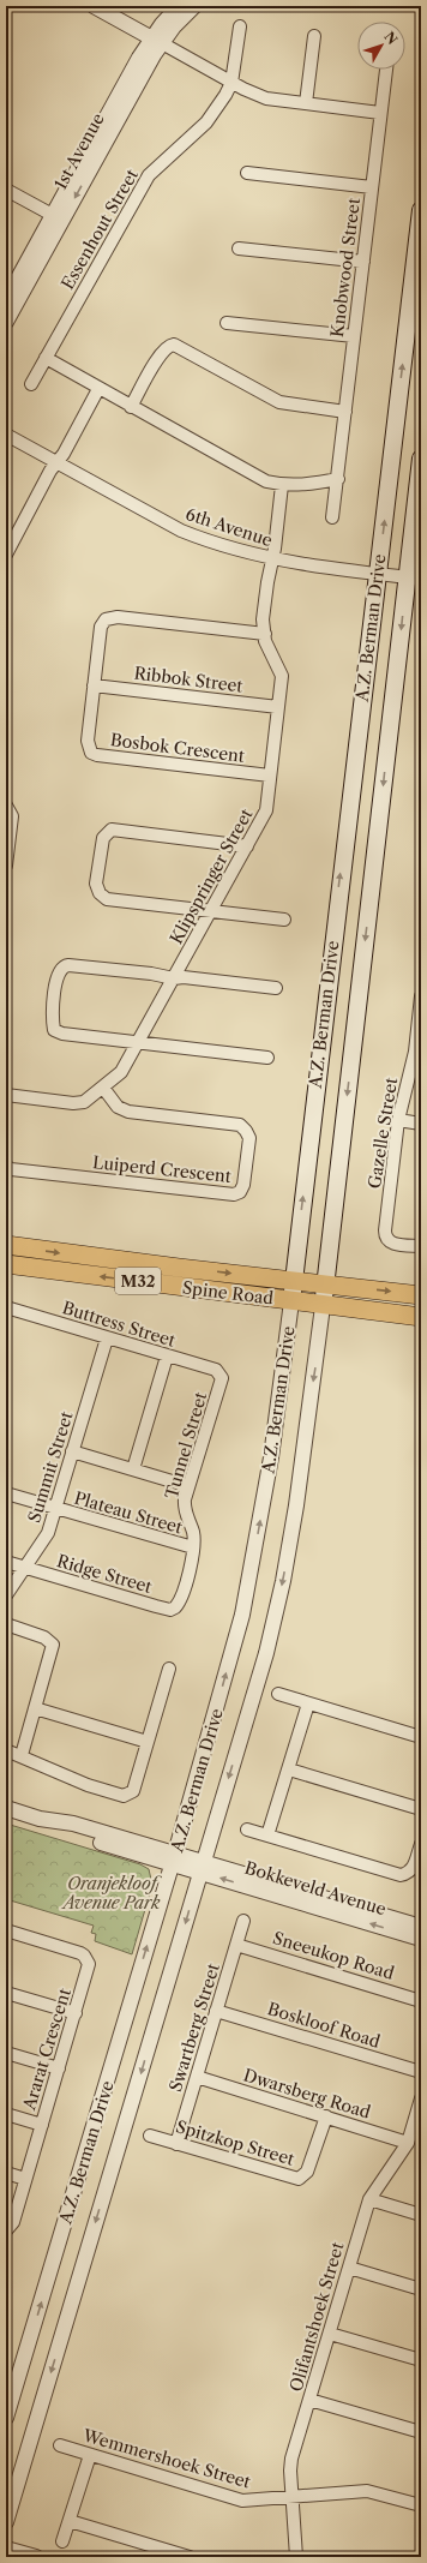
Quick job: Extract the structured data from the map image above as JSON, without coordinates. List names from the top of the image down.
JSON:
{
  "streets": {
    "main road": ["A.Z. Berman Drive", "M32", "Spine Road"],
    "street": [
      "1st Avenue",
      "Essenhout Street",
      "Knobwood Street",
      "6th Avenue",
      "Ribbok Street",
      "Bosbok Crescent",
      "Klipspringer Street",
      "Gazelle Street",
      "Luiperd Crescent",
      "Buttress Street",
      "Tunnel Street",
      "Summit Street",
      "Plateau Street",
      "Ridge Street",
      "Bokkeveld Avenue",
      "Sneeukop Road",
      "Boskloof Road",
      "Swartberg Street",
      "Ararat Crescent",
      "Dwarsberg Road",
      "Spitzkop Street",
      "Olifantshoek Street",
      "Wemmershoek Street"
    ]
  },
  "crossings": [
    ["6th Avenue", "A.Z. Berman Drive"],
    ["6th Avenue", "Klipspringer Street"],
    ["A.Z. Berman Drive", "Spine Road"],
    ["A.Z. Berman Drive", "Bokkeveld Avenue"],
    ["Ribbok Street", "Bosbok Crescent"],
    ["Ribbok Street", "Klipspringer Street"],
    ["Bosbok Crescent", "Klipspringer Street"],
    ["Klipspringer Street", "Luiperd Crescent"],
    ["Buttress Street", "Tunnel Street"],
    ["Buttress Street", "Summit Street"],
    ["Tunnel Street", "Plateau Street"],
    ["Tunnel Street", "Ridge Street"],
    ["Summit Street", "Plateau Street"],
    ["Summit Street", "Ridge Street"],
    ["Sneeukop Road", "Swartberg Street"],
    ["Boskloof Road", "Swartberg Street"],
    ["Swartberg Street", "Dwarsberg Road"],
    ["Swartberg Street", "Spitzkop Street"],
    ["Dwarsberg Road", "Spitzkop Street"],
    ["Dwarsberg Road", "Olifantshoek Street"],
    ["Olifantshoek Street", "Wemmershoek Street"]
  ],
  "parks": ["Oranjekloof Avenue Park"],
  "north": "top right"
}
